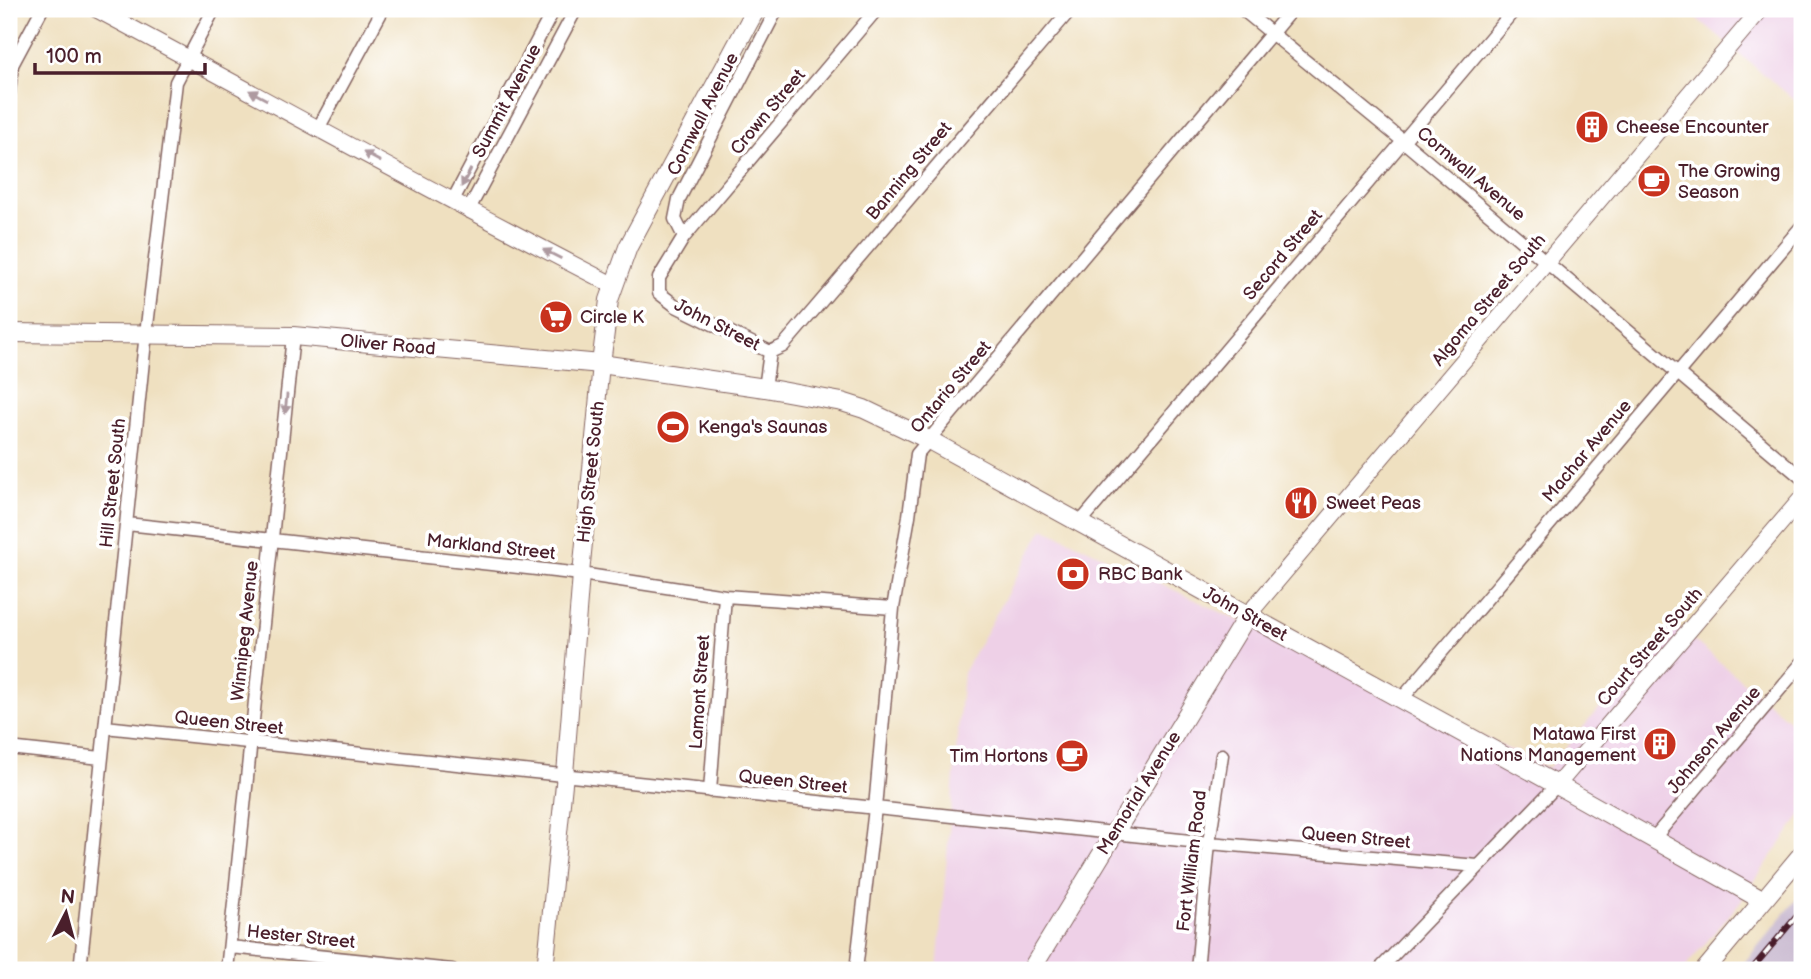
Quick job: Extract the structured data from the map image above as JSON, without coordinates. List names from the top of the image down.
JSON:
{
  "streets": {
    "main road": [
      "John Street",
      "Oliver Road",
      "High Street South",
      "Memorial Avenue"
    ],
    "street": [
      "Summit Avenue",
      "Crown Street",
      "Cornwall Avenue",
      "Banning Street",
      "Secord Street",
      "Algoma Street South",
      "Ontario Street",
      "Machar Avenue",
      "Hill Street South",
      "Markland Street",
      "Winnipeg Avenue",
      "Court Street South",
      "Lamont Street",
      "Queen Street",
      "Johnson Avenue",
      "Fort William Road",
      "Hester Street"
    ]
  },
  "crossings": [
    ["Crown Street", "Cornwall Avenue"],
    ["Crown Street", "John Street"],
    ["Cornwall Avenue", "Secord Street"],
    ["Cornwall Avenue", "Algoma Street South"],
    ["Cornwall Avenue", "John Street"],
    ["Cornwall Avenue", "Ontario Street"],
    ["Cornwall Avenue", "Machar Avenue"],
    ["Banning Street", "John Street"],
    ["Secord Street", "John Street"],
    ["Algoma Street South", "John Street"],
    ["Algoma Street South", "Memorial Avenue"],
    ["John Street", "Oliver Road"],
    ["John Street", "Ontario Street"],
    ["John Street", "Machar Avenue"],
    ["John Street", "Court Street South"],
    ["John Street", "Johnson Avenue"],
    ["John Street", "Memorial Avenue"],
    ["Oliver Road", "High Street South"],
    ["Oliver Road", "Hill Street South"],
    ["Oliver Road", "Winnipeg Avenue"],
    ["Ontario Street", "Markland Street"],
    ["Ontario Street", "Queen Street"],
    ["High Street South", "Markland Street"],
    ["High Street South", "Queen Street"],
    ["Hill Street South", "Markland Street"],
    ["Hill Street South", "Queen Street"],
    ["Markland Street", "Winnipeg Avenue"],
    ["Markland Street", "Lamont Street"],
    ["Winnipeg Avenue", "Queen Street"],
    ["Winnipeg Avenue", "Hester Street"],
    ["Court Street South", "Queen Street"],
    ["Lamont Street", "Queen Street"],
    ["Queen Street", "Memorial Avenue"],
    ["Queen Street", "Fort William Road"]
  ],
  "places": {
    "building": ["Cheese Encounter", "Matawa First Nations Management"],
    "cafe": ["The Growing Season", "Tim Hortons"],
    "supermarket": ["Circle K"],
    "sports": ["Kenga's Saunas"],
    "restaurant": ["Sweet Peas"],
    "bank": ["RBC Bank"]
  },
  "scale_bar": "100 m",
  "north": "top"
}
